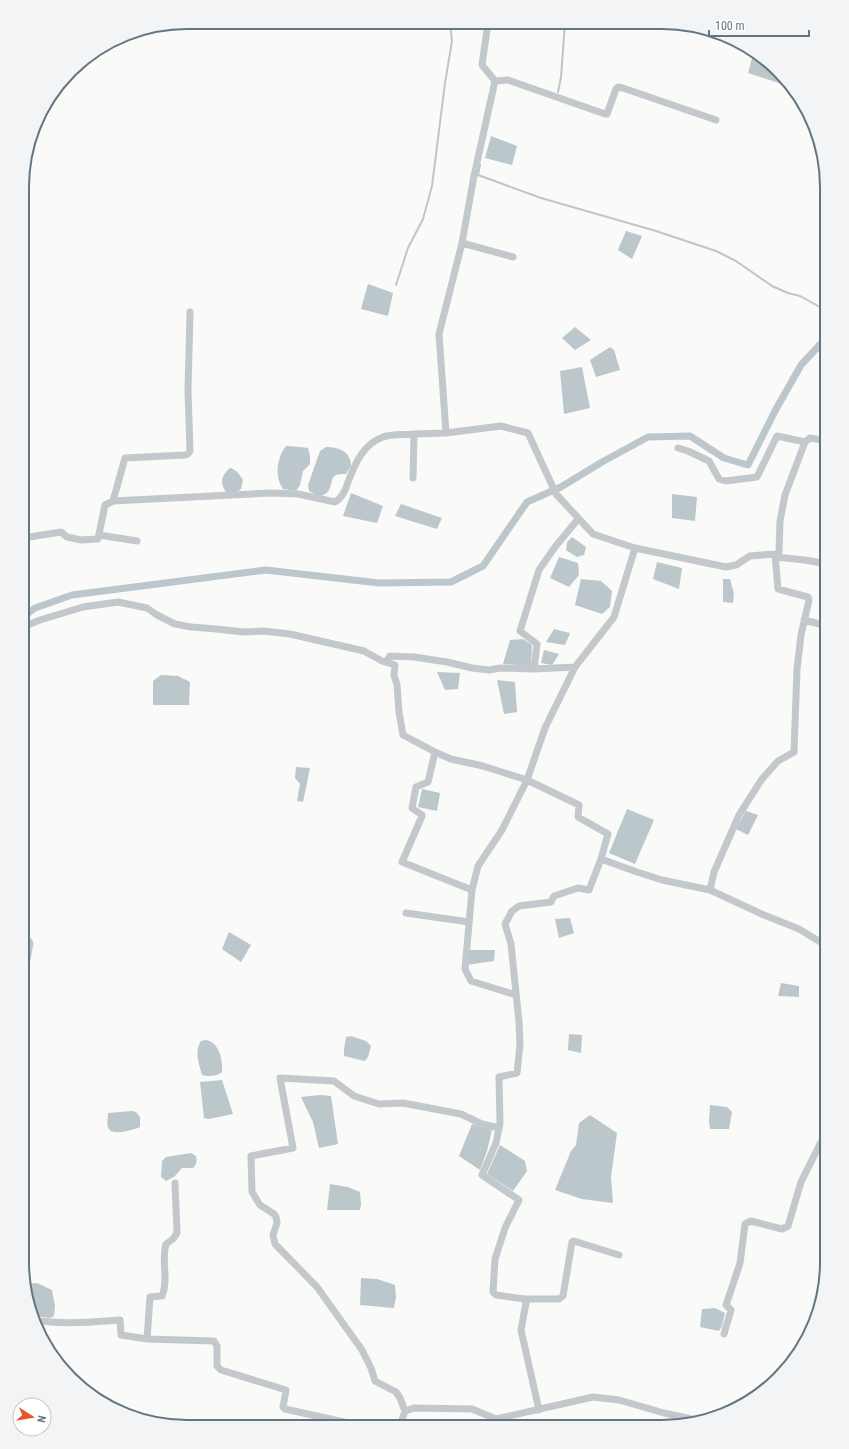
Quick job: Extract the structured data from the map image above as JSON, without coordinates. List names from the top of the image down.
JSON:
{
  "scale_bar": "100 m",
  "north": "right"
}
